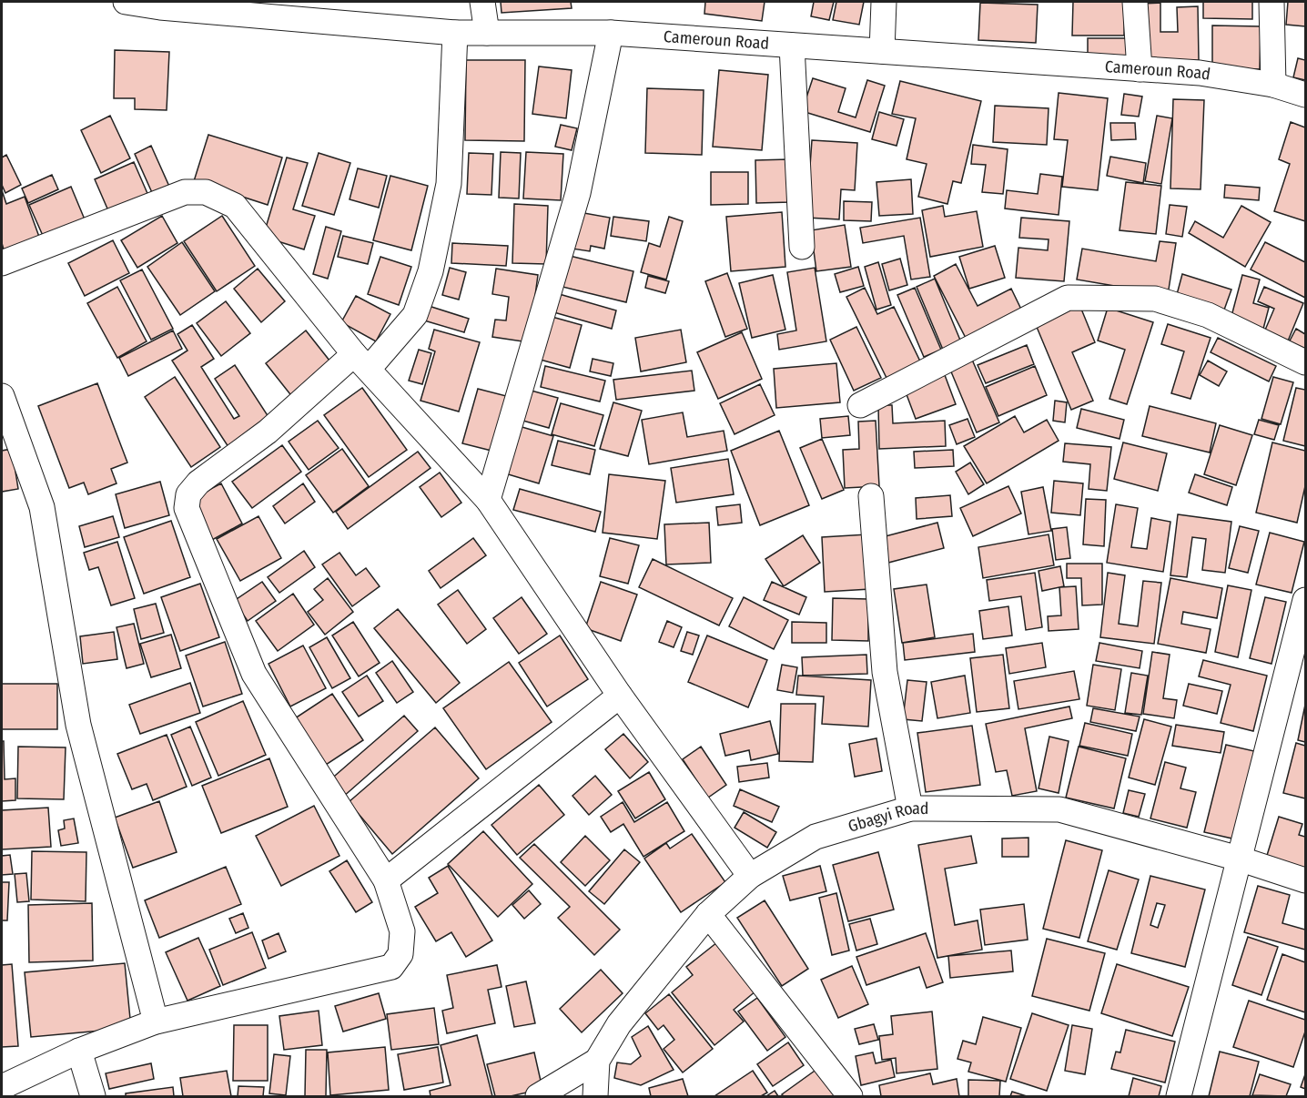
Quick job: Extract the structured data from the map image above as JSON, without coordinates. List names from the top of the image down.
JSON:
{
  "streets": {
    "street": ["Cameroun Road", "Gbagyi Road"]
  }
}
